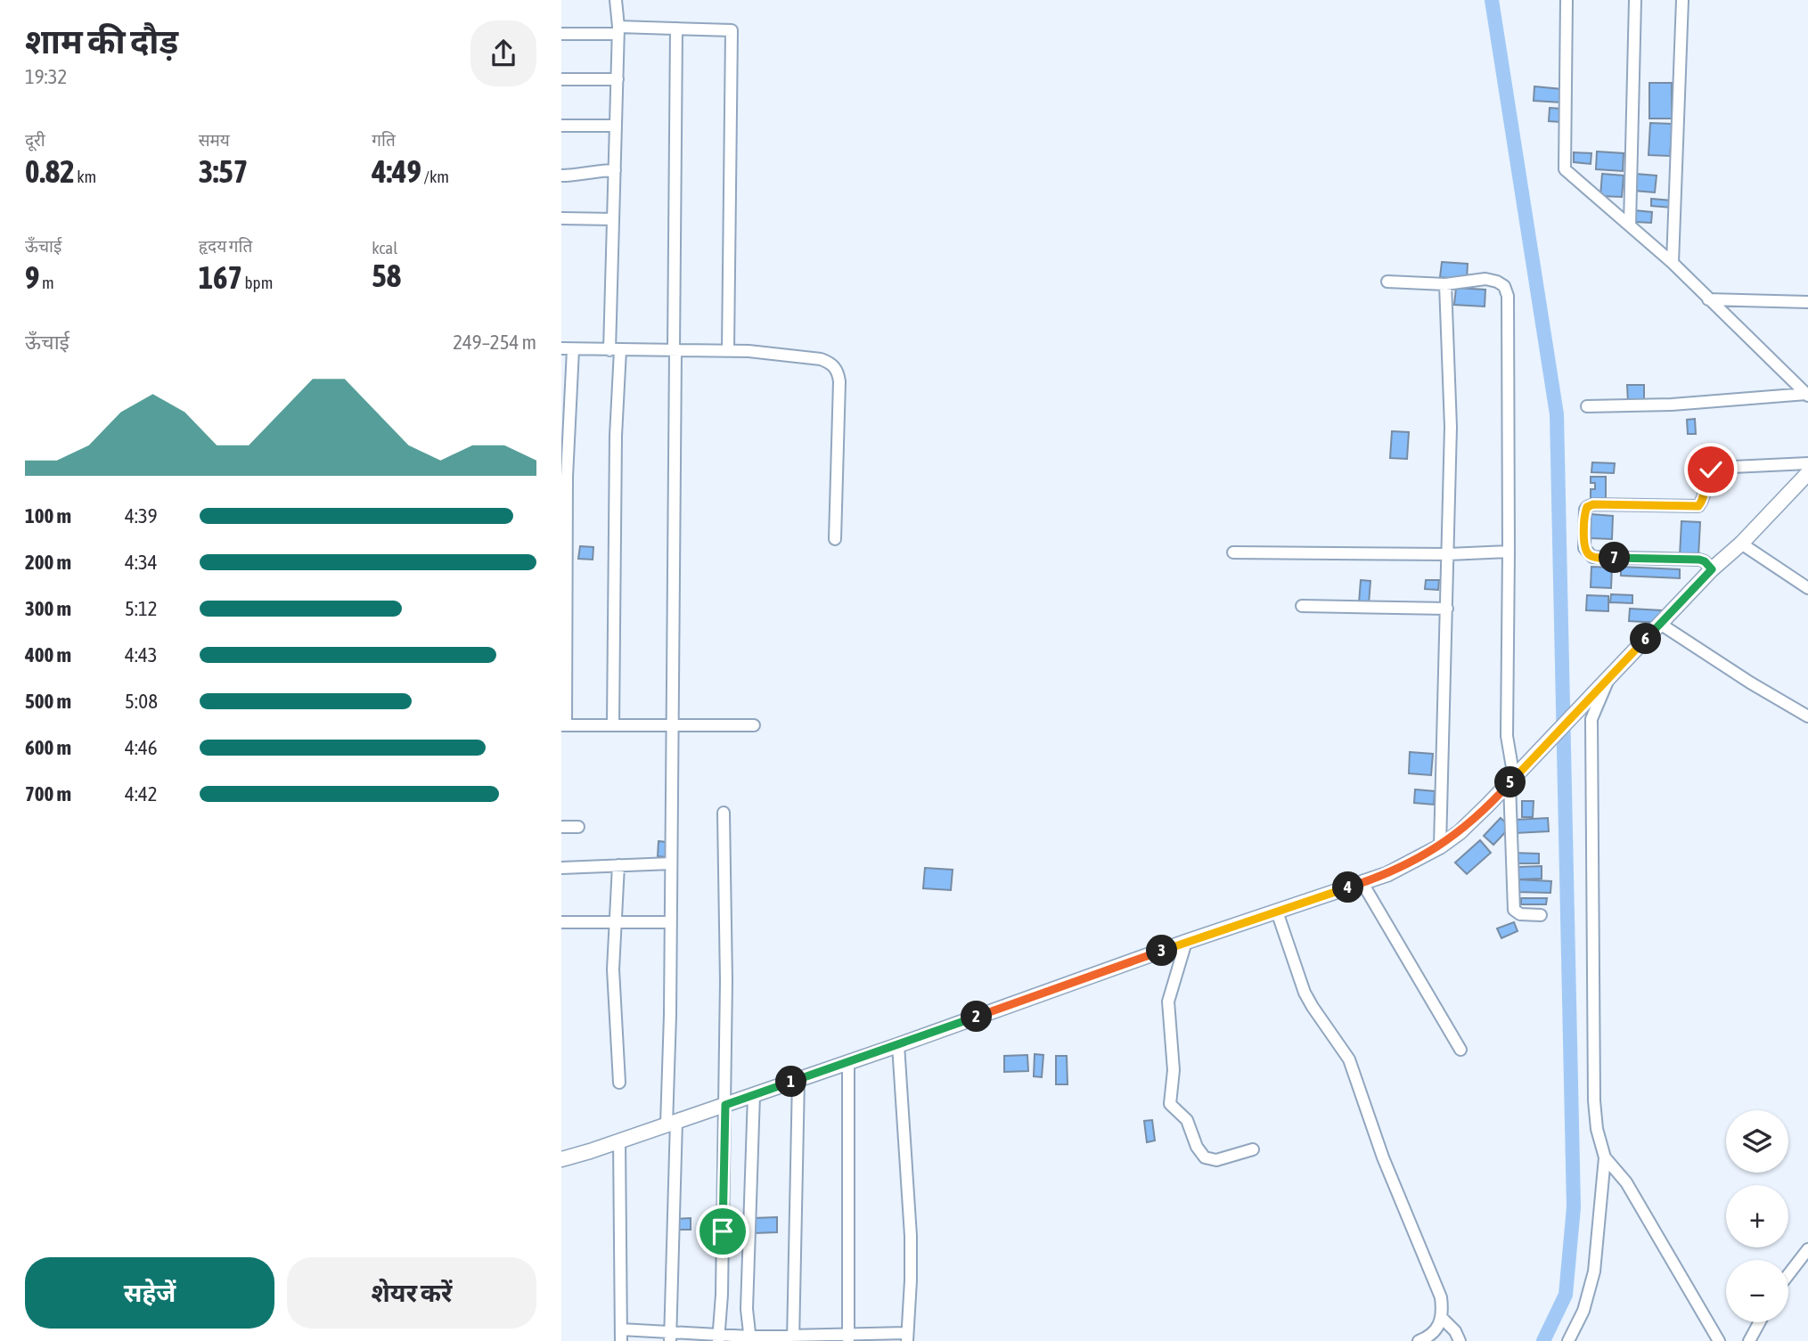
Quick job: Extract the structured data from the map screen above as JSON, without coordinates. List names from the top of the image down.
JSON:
{
  "page": {
    "heading": ["शाम की दौड़", "19:32"],
    "stats": [
      ["दूरी", "0.82 km"],
      ["समय", "3:57"],
      ["गति", "4:49 /km"],
      ["ऊँचाई", "9 m"],
      ["हृदय गति", "167 bpm"],
      ["kcal", "58"]
    ],
    "chart": ["ऊँचाई", "249–254 m"],
    "list": [
      {
        "name": "100 m",
        "note": "4:39"
      },
      {
        "name": "200 m",
        "note": "4:34"
      },
      {
        "name": "300 m",
        "note": "5:12"
      },
      {
        "name": "400 m",
        "note": "4:43"
      },
      {
        "name": "500 m",
        "note": "5:08"
      },
      {
        "name": "600 m",
        "note": "4:46"
      },
      {
        "name": "700 m",
        "note": "4:42"
      }
    ],
    "pins": [
      "7",
      "6",
      "5",
      "4",
      "3",
      "2",
      "1"
    ],
    "map_buttons": ["+", "−"],
    "buttons": ["सहेजें", "शेयर करें"]
  }
}
